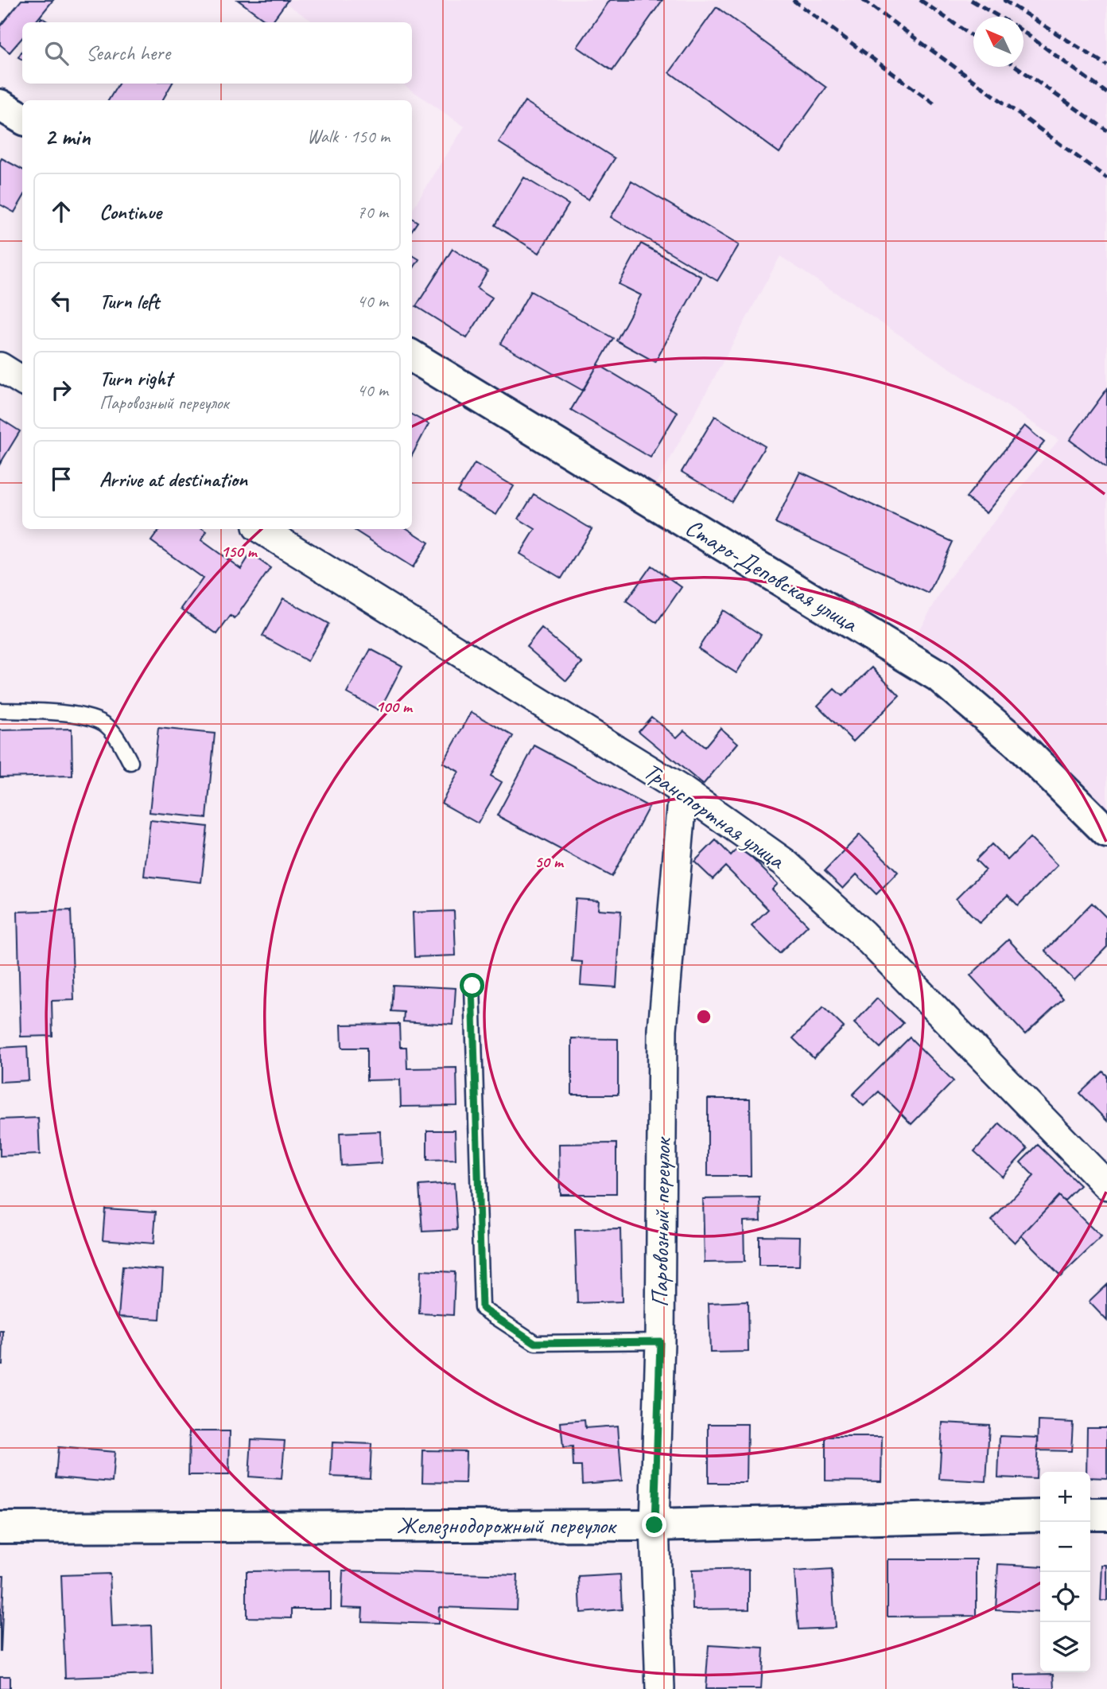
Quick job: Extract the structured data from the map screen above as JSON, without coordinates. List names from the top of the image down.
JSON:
{
  "streets": {
    "street": [
      "Старо-Деповская улица",
      "Транспортная улица",
      "Паровозный переулок",
      "Железнодорожный переулок"
    ]
  },
  "crossings": [
    ["Транспортная улица", "Паровозный переулок"],
    ["Паровозный переулок", "Железнодорожный переулок"]
  ],
  "north": "top left",
  "page": {
    "search": "Search here",
    "heading": ["2 min", "Walk · 150 m"],
    "list": [
      ["Continue", "70 m"],
      ["Turn left", "40 m"],
      ["Turn right", "Паровозный переулок", "40 m"],
      "Arrive at destination"
    ],
    "map_buttons": ["+", "−"]
  },
  "rings": ["150 m", "100 m", "50 m"]
}
